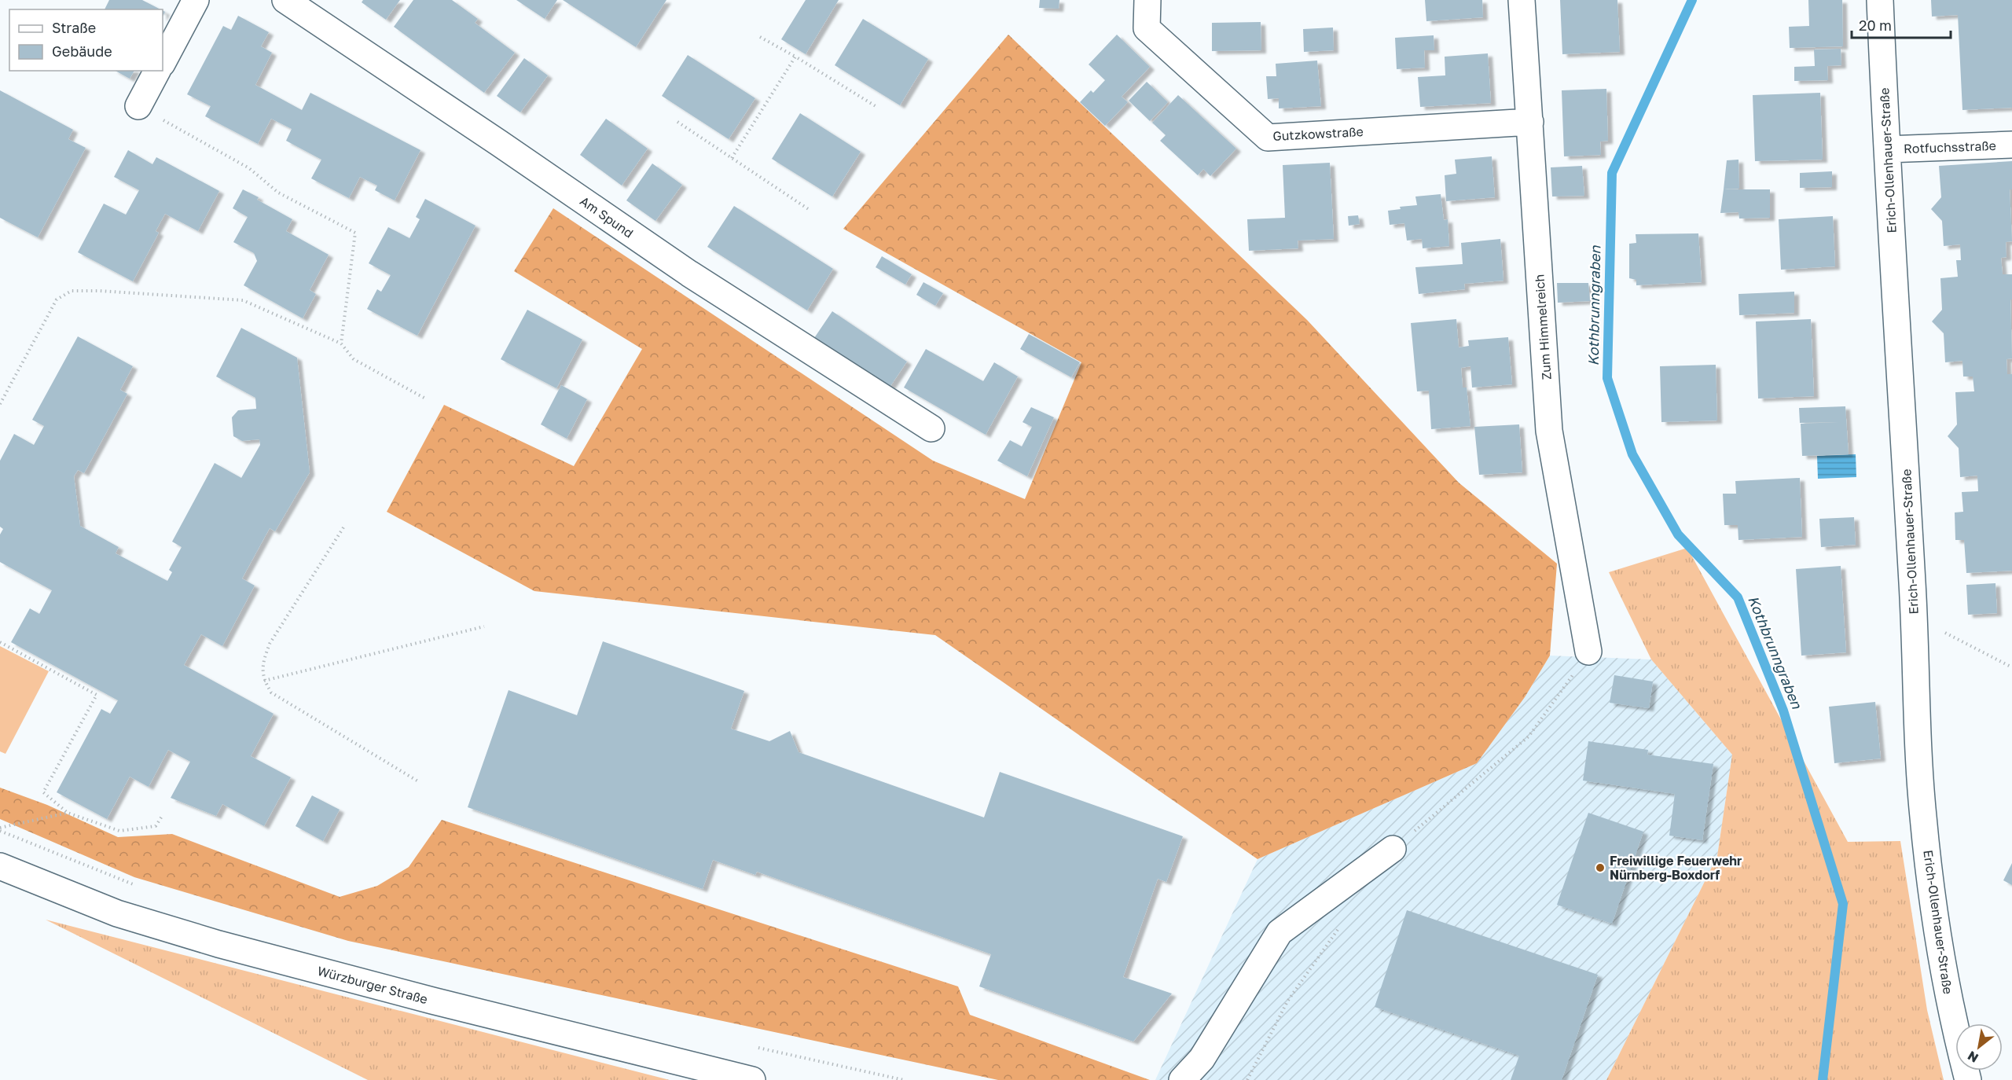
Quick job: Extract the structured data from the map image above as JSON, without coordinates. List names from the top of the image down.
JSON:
{
  "streets": {
    "street": [
      "Gutzkowstraße",
      "Rotfuchsstraße",
      "Erich-Ollenhauer-Straße",
      "Am Spund",
      "Zum Himmelreich",
      "Würzburger Straße"
    ]
  },
  "crossings": [
    ["Gutzkowstraße", "Zum Himmelreich"],
    ["Rotfuchsstraße", "Erich-Ollenhauer-Straße"]
  ],
  "water": ["Kothbrunngraben"],
  "places": ["Freiwillige Feuerwehr Nürnberg-Boxdorf"],
  "legend": ["Straße", "Gebäude"],
  "scale_bar": "20 m",
  "north": "bottom left"
}
